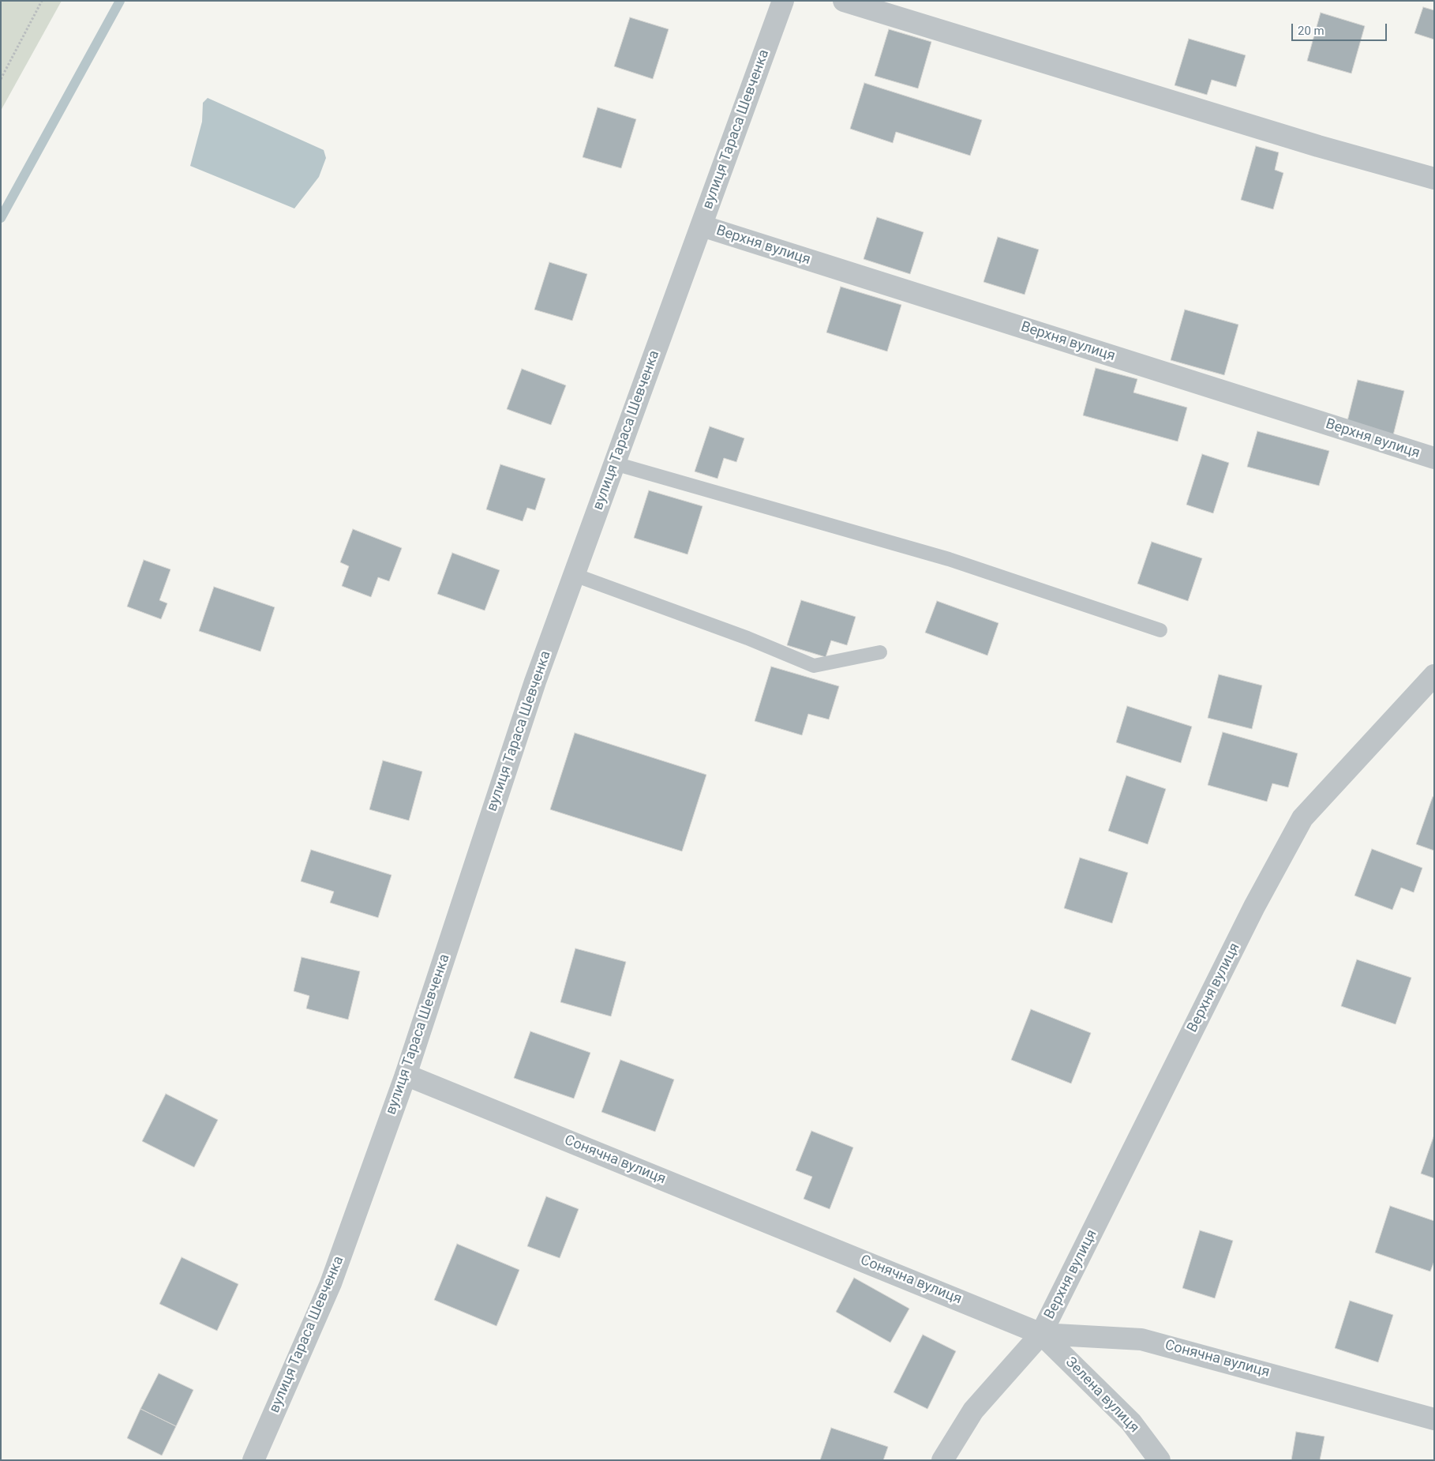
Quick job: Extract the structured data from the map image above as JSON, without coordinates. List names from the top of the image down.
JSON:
{
  "streets": {
    "street": [
      "вулиця Тараса Шевченка",
      "Верхня вулиця",
      "Сонячна вулиця",
      "Зелена вулиця"
    ]
  },
  "crossings": [
    ["вулиця Тараса Шевченка", "Верхня вулиця"],
    ["вулиця Тараса Шевченка", "Сонячна вулиця"],
    ["Верхня вулиця", "Сонячна вулиця"],
    ["Верхня вулиця", "Зелена вулиця"],
    ["Сонячна вулиця", "Зелена вулиця"]
  ],
  "scale_bar": "20 m"
}
